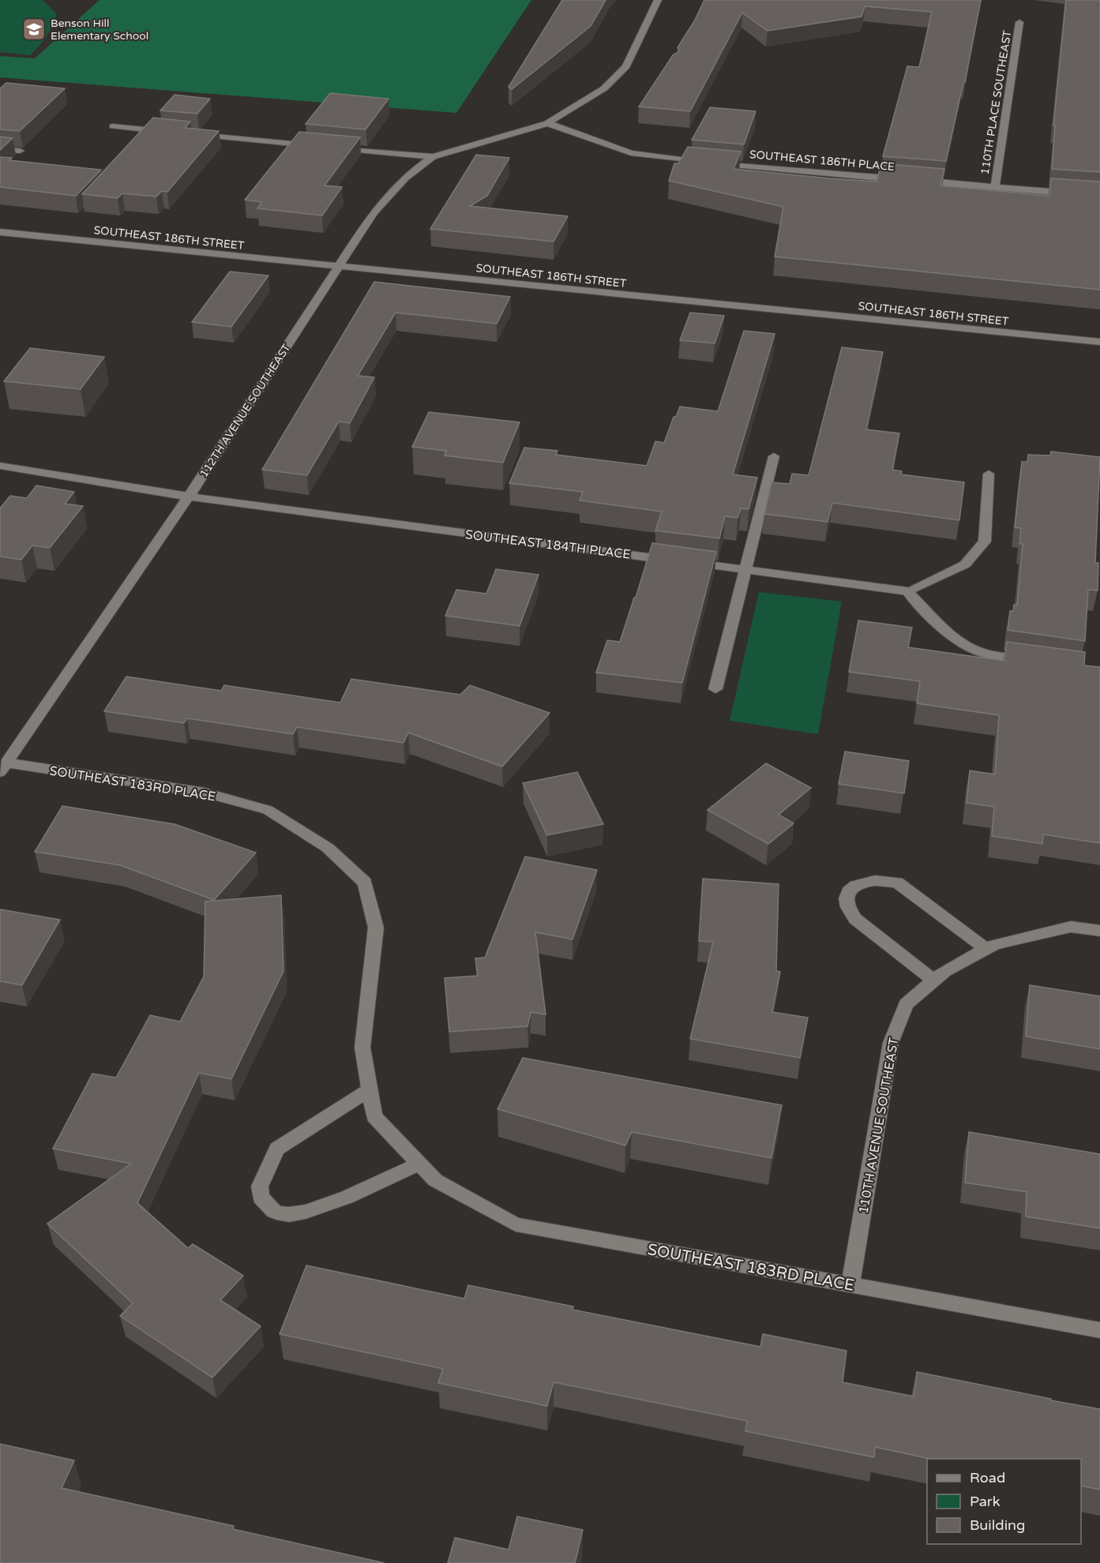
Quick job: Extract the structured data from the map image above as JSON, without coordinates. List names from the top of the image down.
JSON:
{
  "streets": {
    "street": [
      "110TH PLACE SOUTHEAST",
      "SOUTHEAST 186TH PLACE",
      "SOUTHEAST 186TH STREET",
      "112TH AVENUE SOUTHEAST",
      "SOUTHEAST 184TH PLACE",
      "SOUTHEAST 183RD PLACE",
      "110TH AVENUE SOUTHEAST"
    ]
  },
  "crossings": [
    ["110TH PLACE SOUTHEAST", "SOUTHEAST 186TH PLACE"],
    ["SOUTHEAST 186TH PLACE", "112TH AVENUE SOUTHEAST"],
    ["SOUTHEAST 186TH STREET", "112TH AVENUE SOUTHEAST"],
    ["112TH AVENUE SOUTHEAST", "SOUTHEAST 184TH PLACE"],
    ["112TH AVENUE SOUTHEAST", "SOUTHEAST 183RD PLACE"],
    ["SOUTHEAST 183RD PLACE", "110TH AVENUE SOUTHEAST"]
  ],
  "places": {
    "school or university": ["Benson Hill Elementary School"]
  },
  "legend": ["Road", "Park", "Building"]
}
